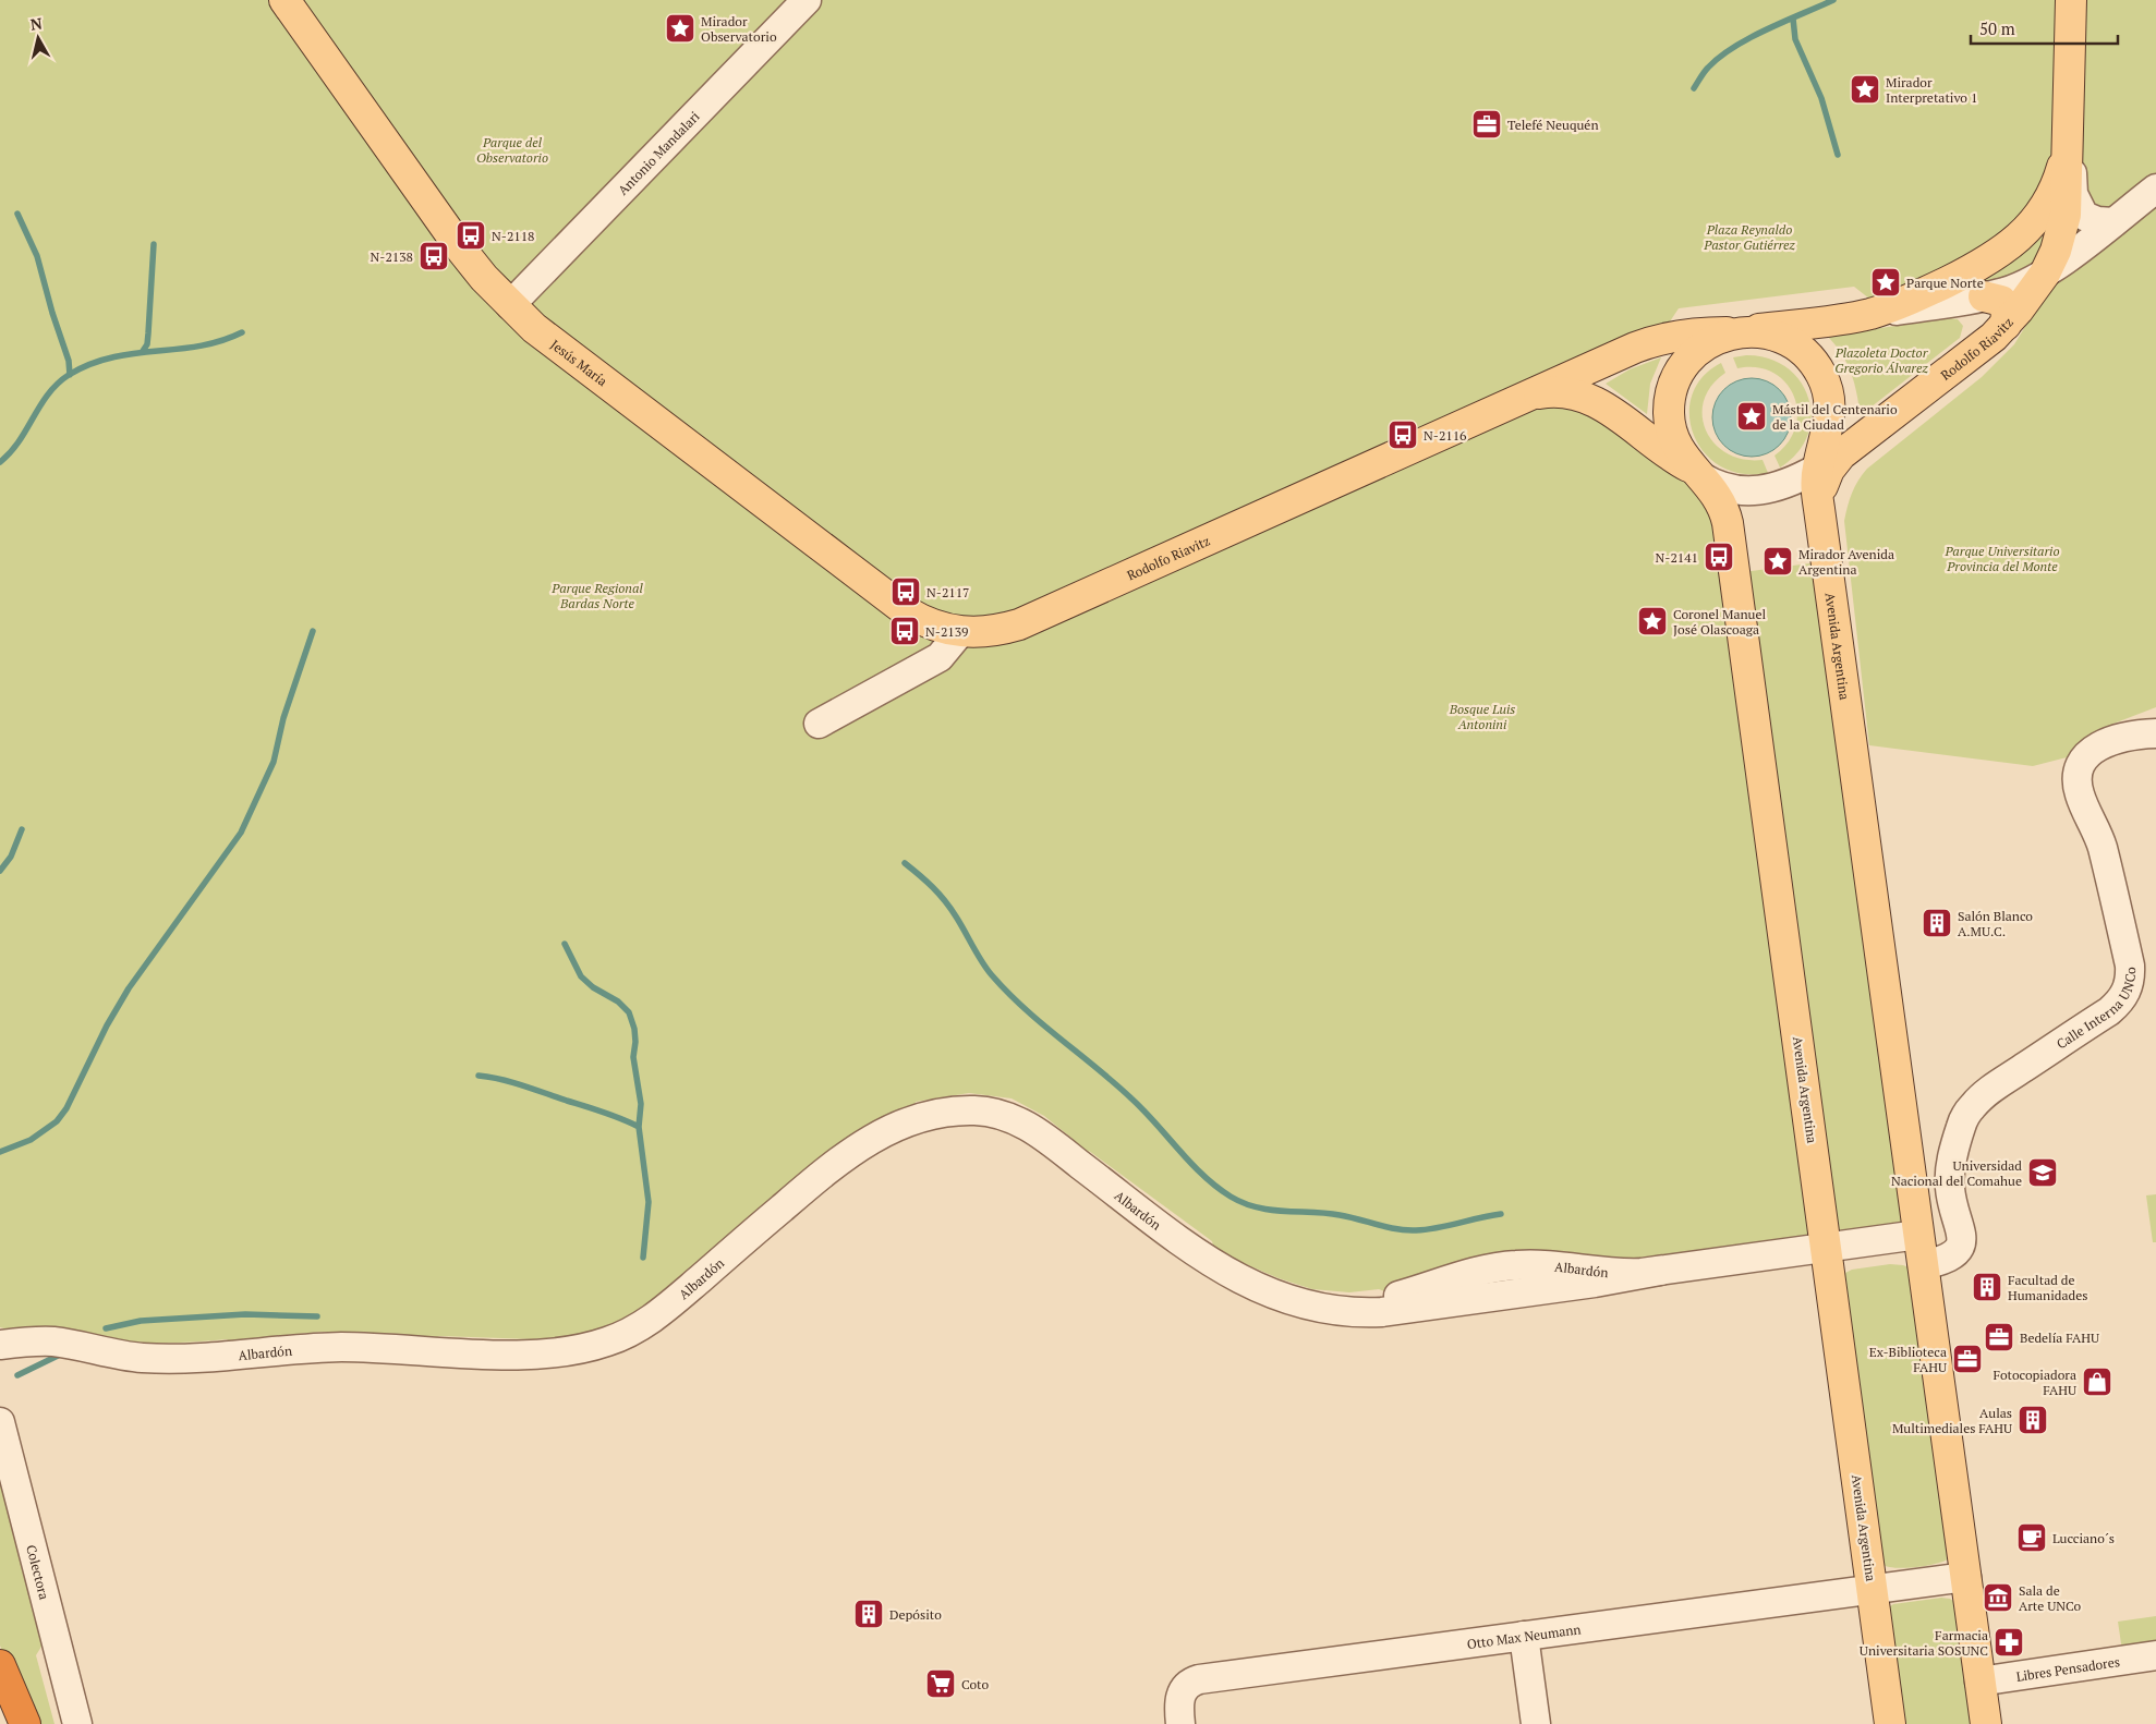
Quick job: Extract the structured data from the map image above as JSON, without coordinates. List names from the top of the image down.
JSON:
{
  "streets": {
    "main road": ["Rodolfo Riavitz", "Jesús María", "Avenida Argentina"],
    "street": [
      "Antonio Mandalari",
      "Calle Interna UNCo",
      "Albardón",
      "Colectora",
      "Otto Max Neumann",
      "Libres Pensadores"
    ]
  },
  "crossings": [
    ["Antonio Mandalari", "Jesús María"],
    ["Rodolfo Riavitz", "Jesús María"],
    ["Rodolfo Riavitz", "Avenida Argentina"],
    ["Avenida Argentina", "Calle Interna UNCo"],
    ["Avenida Argentina", "Albardón"],
    ["Avenida Argentina", "Otto Max Neumann"],
    ["Avenida Argentina", "Libres Pensadores"]
  ],
  "parks": [
    "Parque del Observatorio",
    "Plaza Reynaldo Pastor Gutiérrez",
    "Plazoleta Doctor Gregorio Álvarez",
    "Parque Universitario Provincia del Monte",
    "Parque Regional Bardas Norte",
    "Bosque Luis Antonini"
  ],
  "places": {
    "place": [
      "Mirador Observatorio",
      "Mirador Interpretativo 1",
      "Parque Norte",
      "Mástil del Centenario de la Ciudad",
      "Mirador Avenida Argentina",
      "Coronel Manuel José Olascoaga"
    ],
    "office": ["Telefé Neuquén", "Bedelía FAHU", "Ex-Biblioteca FAHU"],
    "bus stop": [
      "N-2118",
      "N-2138",
      "N-2116",
      "N-2141",
      "N-2117",
      "N-2139"
    ],
    "building": [
      "Salón Blanco A.MU.C.",
      "Facultad de Humanidades",
      "Aulas Multimediales FAHU",
      "Depósito"
    ],
    "school or university": ["Universidad Nacional del Comahue"],
    "shop": ["Fotocopiadora FAHU"],
    "cafe": ["Lucciano´s"],
    "museum": ["Sala de Arte UNCo"],
    "pharmacy": ["Farmacia Universitaria SOSUNC"],
    "supermarket": ["Coto"]
  },
  "scale_bar": "50 m",
  "north": "top"
}
